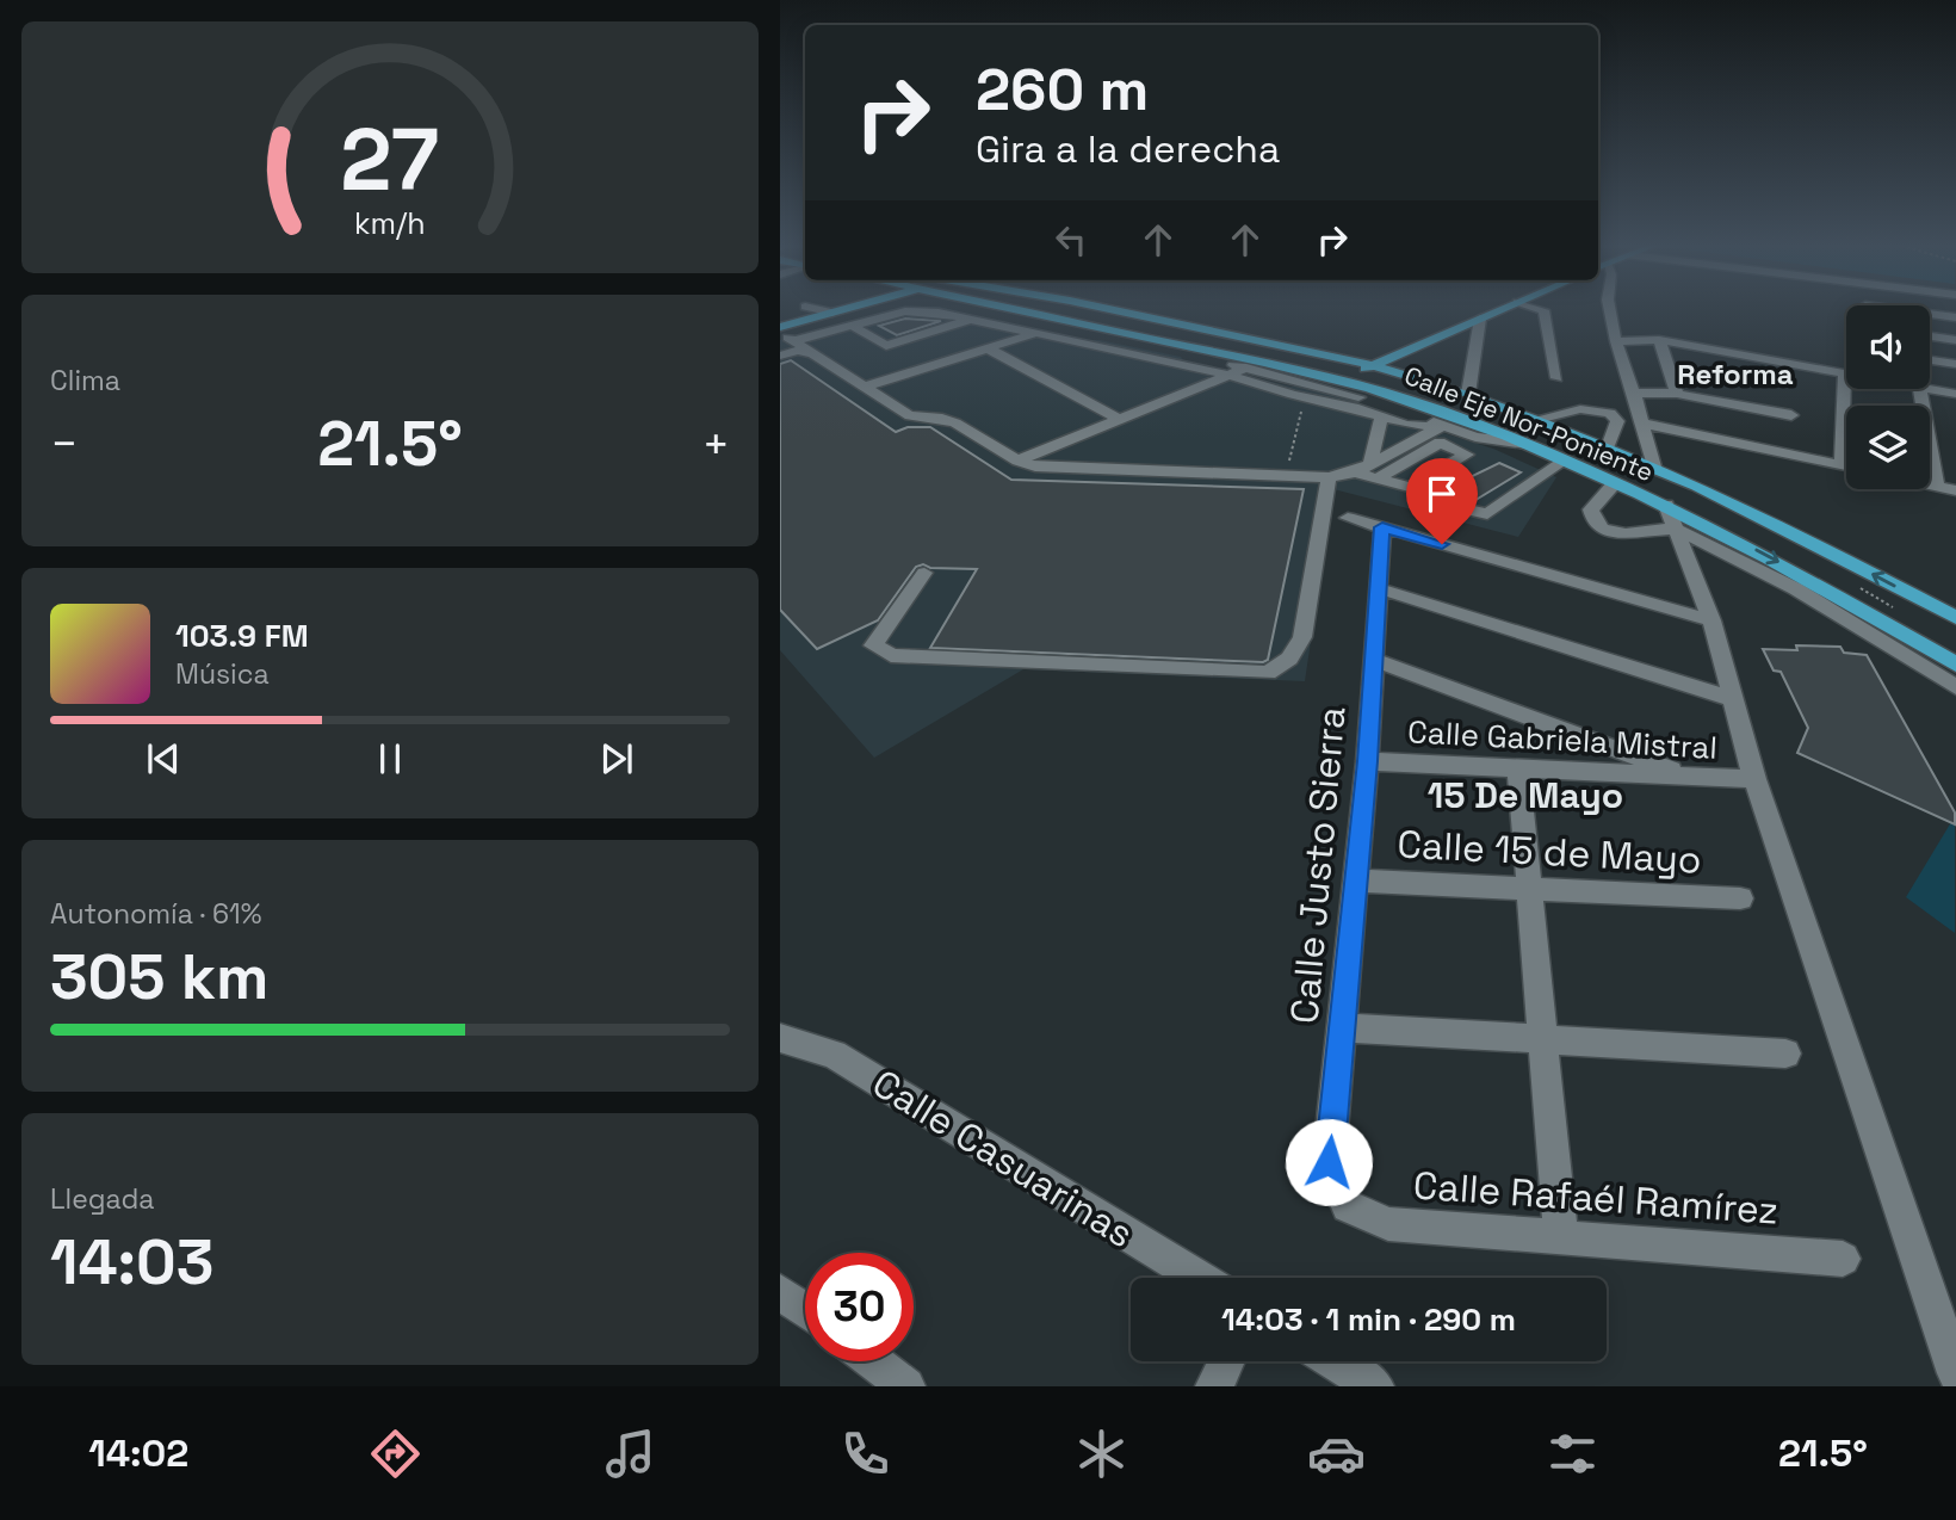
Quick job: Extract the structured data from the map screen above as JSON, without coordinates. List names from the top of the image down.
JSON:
{
  "streets": {
    "main road": ["Calle Eje Nor-Poniente"],
    "street": [
      "Calle Gabriela Mistral",
      "Calle 15 de Mayo",
      "Calle Justo Sierra",
      "Calle Casuarinas",
      "Calle Rafaél Ramírez"
    ]
  },
  "crossings": [
    ["Calle Gabriela Mistral", "Calle Justo Sierra"],
    ["Calle 15 de Mayo", "Calle Justo Sierra"],
    ["Calle Justo Sierra", "Calle Rafaél Ramírez"]
  ],
  "districts": ["Reforma", "15 De Mayo"],
  "page": {
    "turn": ["260 m", "Gira a la derecha"],
    "tile": [
      "Clima",
      ["Autonomía · 61%", "305 km"],
      ["Llegada", "14:03"]
    ],
    "heat": ["−", "21.5°", "+"],
    "song": ["103.9 FM", "Música"],
    "limit": "30",
    "trip": "14:03 · 1 min · 290 m",
    "tabs": ["14:02", "21.5°"],
    "gauge": ["27", "km/h"]
  }
}
